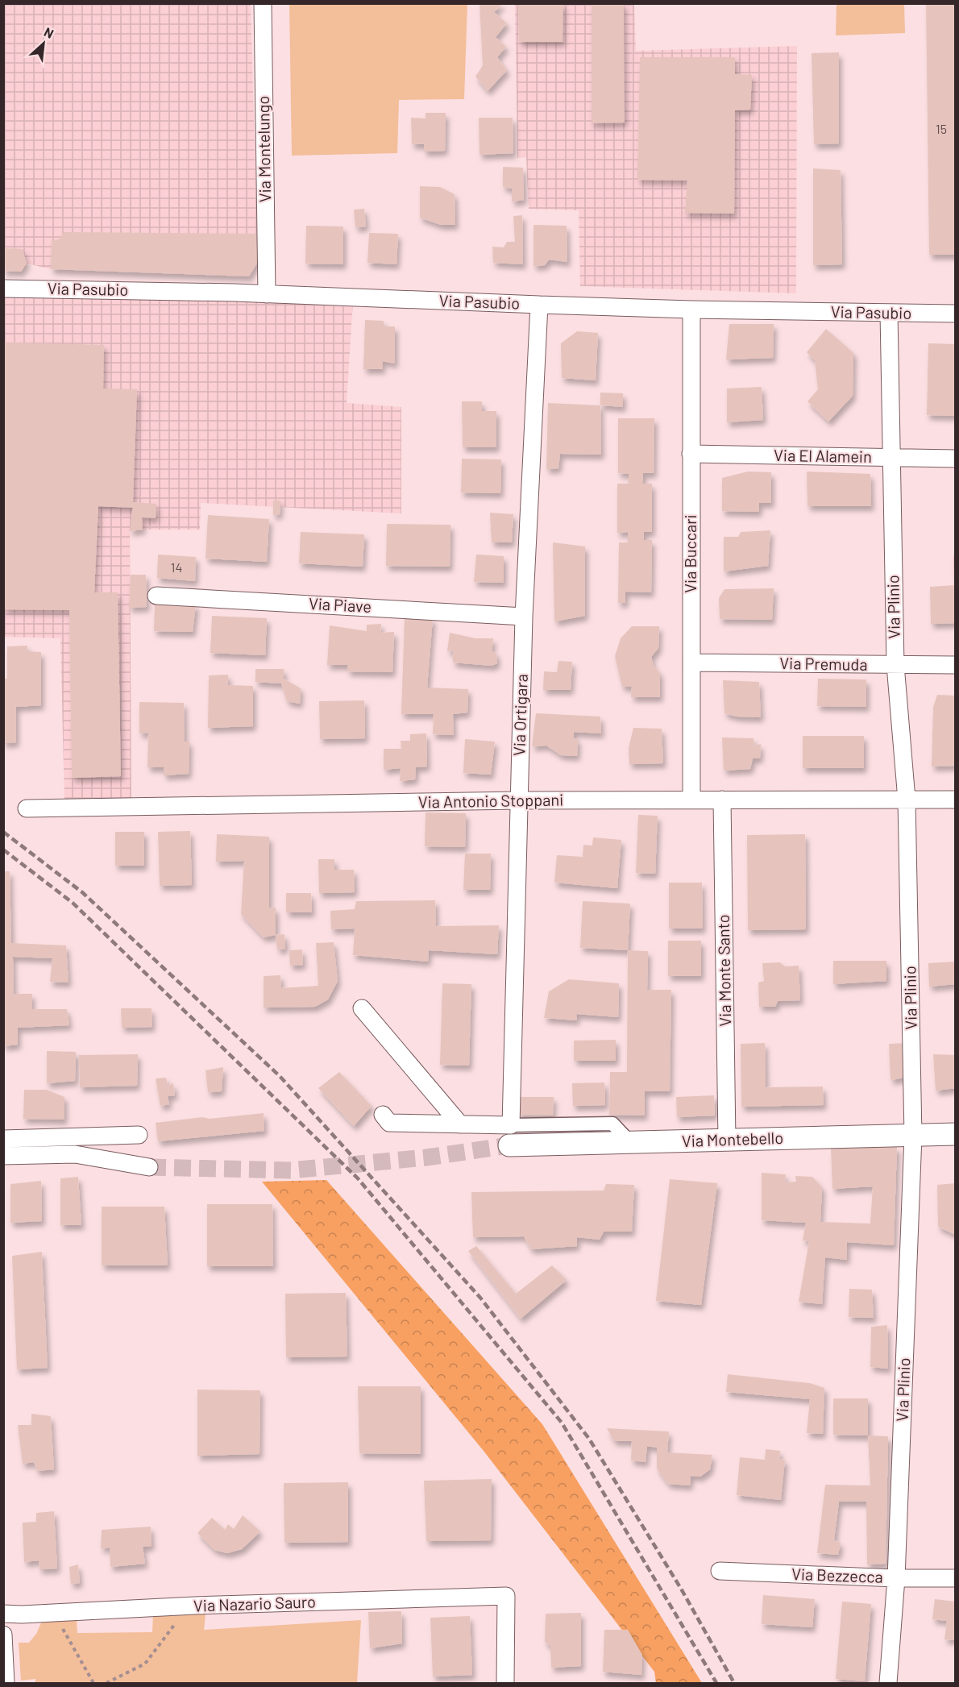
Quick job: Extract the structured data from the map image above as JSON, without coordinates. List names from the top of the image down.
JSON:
{
  "streets": {
    "street": [
      "Via Montelungo",
      "Via Pasubio",
      "Via El Alamein",
      "Via Buccari",
      "Via Piave",
      "Via Plinio",
      "Via Premuda",
      "Via Ortigara",
      "Via Antonio Stoppani",
      "Via Monte Santo",
      "Via Montebello",
      "Via Bezzecca",
      "Via Nazario Sauro"
    ]
  },
  "crossings": [
    ["Via Montelungo", "Via Pasubio"],
    ["Via Pasubio", "Via Buccari"],
    ["Via Pasubio", "Via Plinio"],
    ["Via Pasubio", "Via Ortigara"],
    ["Via El Alamein", "Via Buccari"],
    ["Via El Alamein", "Via Plinio"],
    ["Via Buccari", "Via Premuda"],
    ["Via Buccari", "Via Antonio Stoppani"],
    ["Via Piave", "Via Ortigara"],
    ["Via Plinio", "Via Premuda"],
    ["Via Plinio", "Via Antonio Stoppani"],
    ["Via Plinio", "Via Montebello"],
    ["Via Plinio", "Via Bezzecca"],
    ["Via Ortigara", "Via Antonio Stoppani"],
    ["Via Ortigara", "Via Montebello"],
    ["Via Antonio Stoppani", "Via Monte Santo"],
    ["Via Monte Santo", "Via Montebello"]
  ],
  "house_numbers": ["15", "14"],
  "north": "top right"
}
